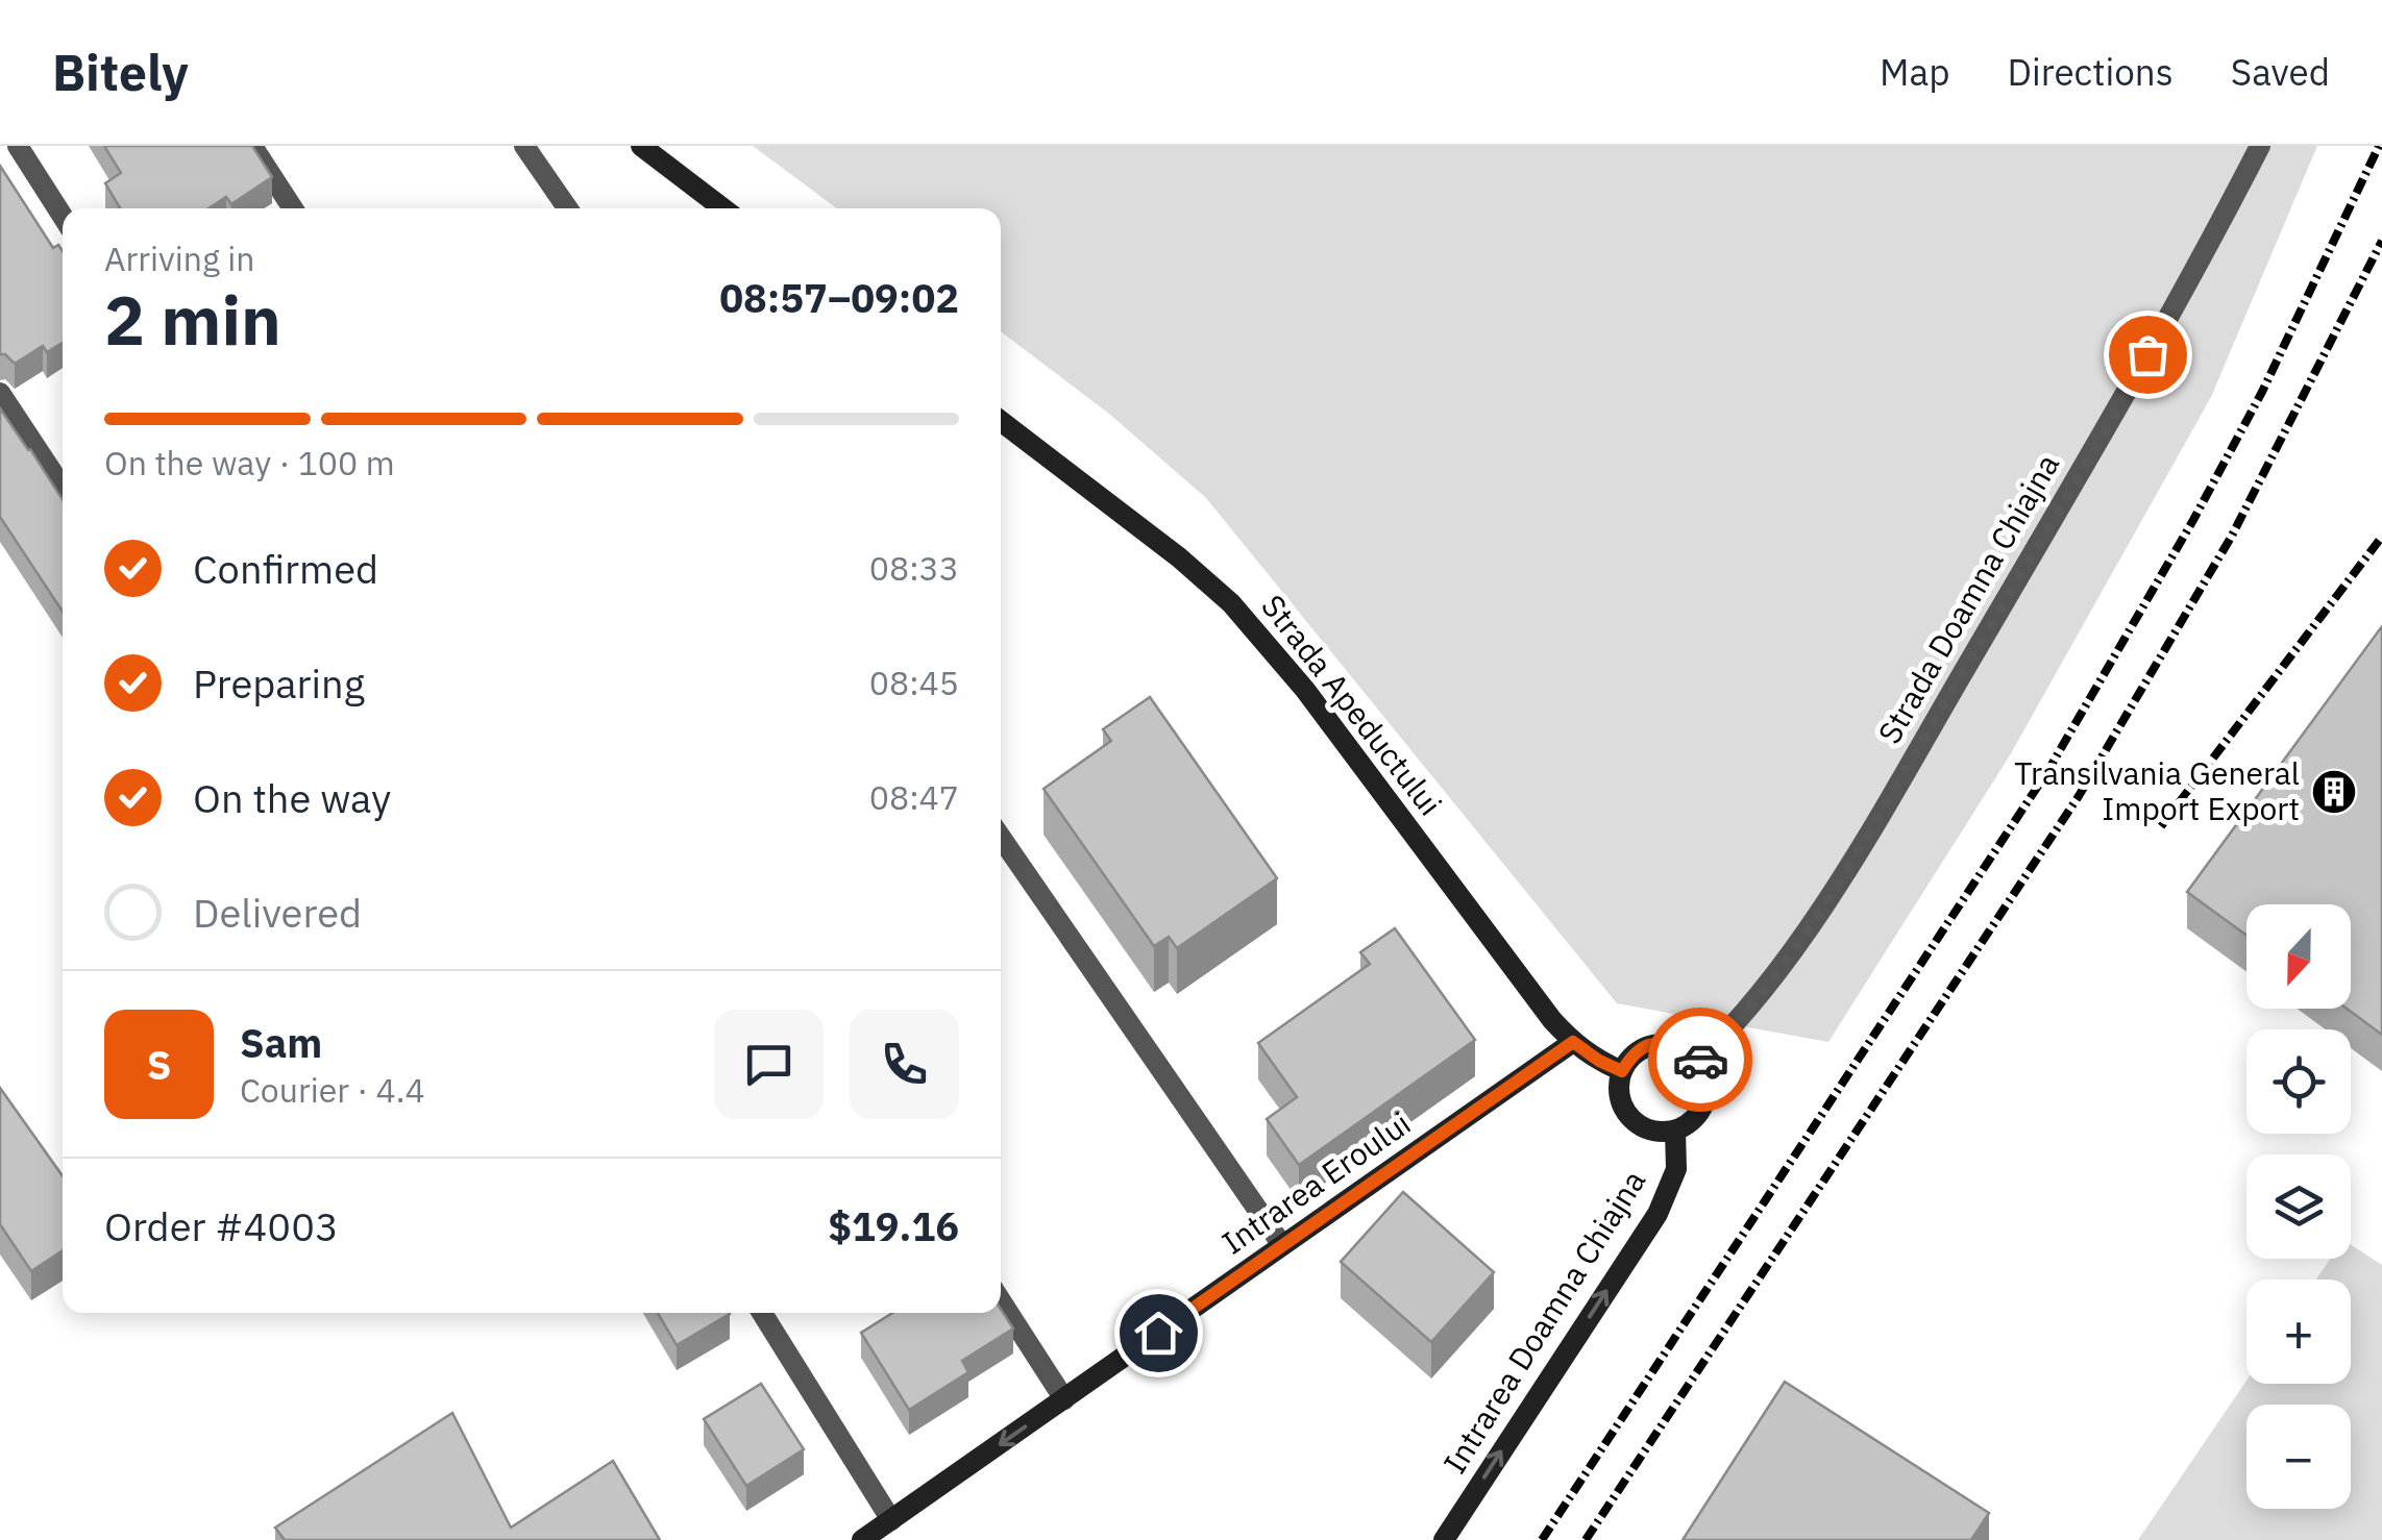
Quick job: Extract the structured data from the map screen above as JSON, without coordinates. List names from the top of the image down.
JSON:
{
  "streets": {
    "street": [
      "Strada Doamna Chiajna",
      "Strada Apeductului",
      "Intrarea Eroului",
      "Intrarea Doamna Chiajna"
    ]
  },
  "crossings": [
    ["Strada Doamna Chiajna", "Strada Apeductului"],
    ["Strada Doamna Chiajna", "Intrarea Doamna Chiajna"],
    ["Strada Apeductului", "Intrarea Eroului"],
    ["Strada Apeductului", "Intrarea Doamna Chiajna"]
  ],
  "one_way": ["Intrarea Doamna Chiajna"],
  "places": {
    "building": ["Transilvania General Import Export"]
  },
  "north": "bottom",
  "page": {
    "header": "Bitely",
    "nav": ["Map", "Directions", "Saved"],
    "heading": ["2 min", "Arriving in", "08:57–09:02"],
    "panel": [
      "Sam",
      "Courier · 4.4",
      "Order #4003",
      "$19.16"
    ],
    "bar": "On the way · 100 m",
    "list": [
      ["Confirmed", "08:33"],
      ["Preparing", "08:45"],
      ["On the way", "08:47"],
      "Delivered"
    ],
    "map_buttons": ["+", "−"],
    "round": "S"
  }
}
